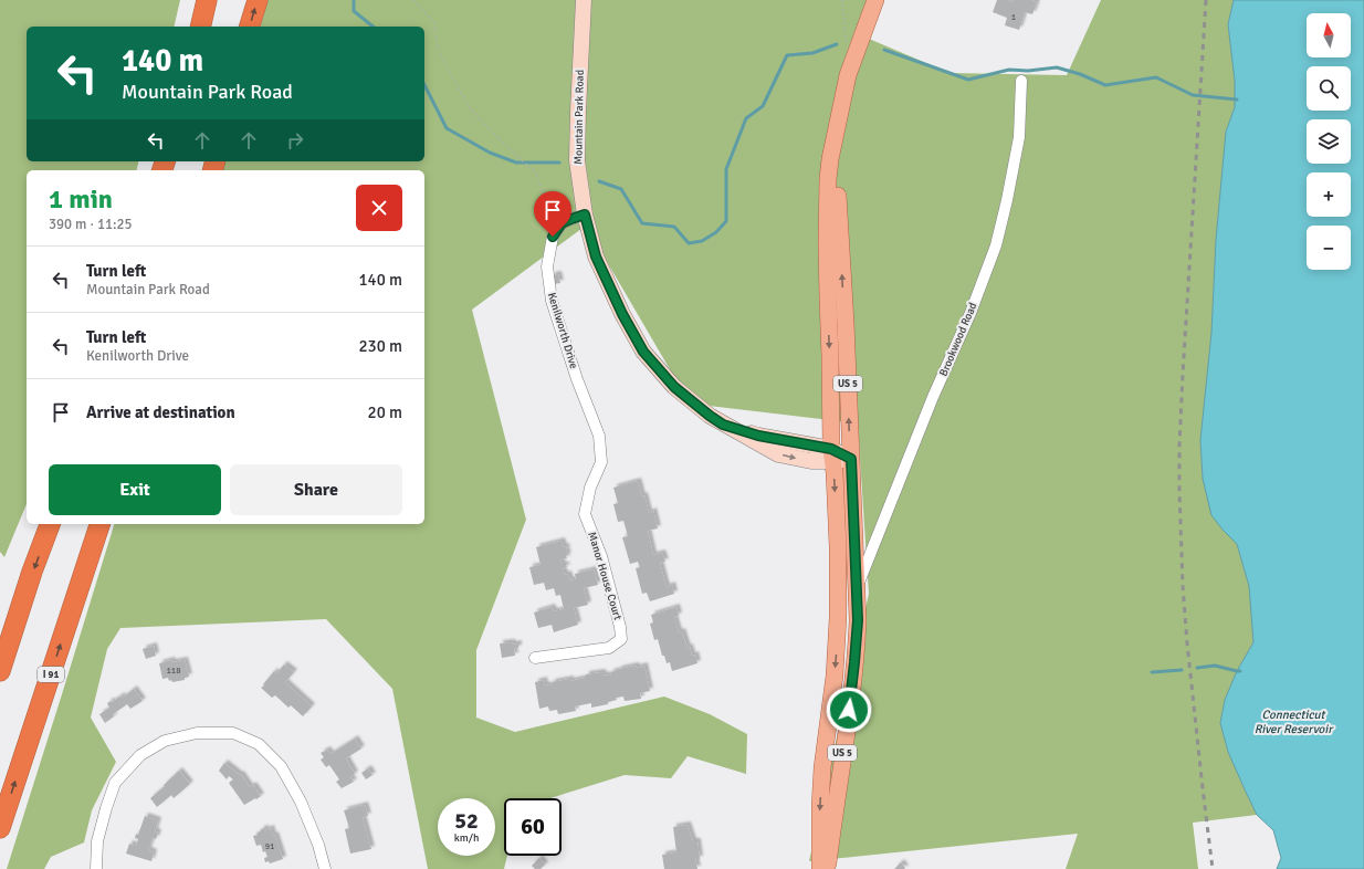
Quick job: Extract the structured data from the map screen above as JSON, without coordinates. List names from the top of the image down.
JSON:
{
  "streets": {
    "highway": ["I 91"],
    "main road": ["US 5"],
    "street": [
      "Mountain Park Road",
      "Kenilworth Drive",
      "Brookwood Road",
      "Manor House Court"
    ]
  },
  "crossings": [
    ["Mountain Park Road", "Kenilworth Drive"],
    ["Mountain Park Road", "US 5"],
    ["Kenilworth Drive", "Manor House Court"],
    ["Brookwood Road", "US 5"]
  ],
  "water": ["Connecticut River Reservoir"],
  "house_numbers": ["1", "118", "91"],
  "north": "top",
  "page": {
    "map_buttons": ["+", "−"],
    "turn": ["140 m", "Mountain Park Road"],
    "heading": ["1 min", "390 m · 11:25"],
    "list": [
      {
        "name": "Turn left",
        "note": "Mountain Park Road",
        "value": "140 m"
      },
      {
        "name": "Turn left",
        "note": "Kenilworth Drive",
        "value": "230 m"
      },
      {
        "name": "Arrive at destination",
        "value": "20 m"
      }
    ],
    "buttons": ["Exit", "Share"],
    "speed": "52 km/h",
    "limit": "60"
  }
}
